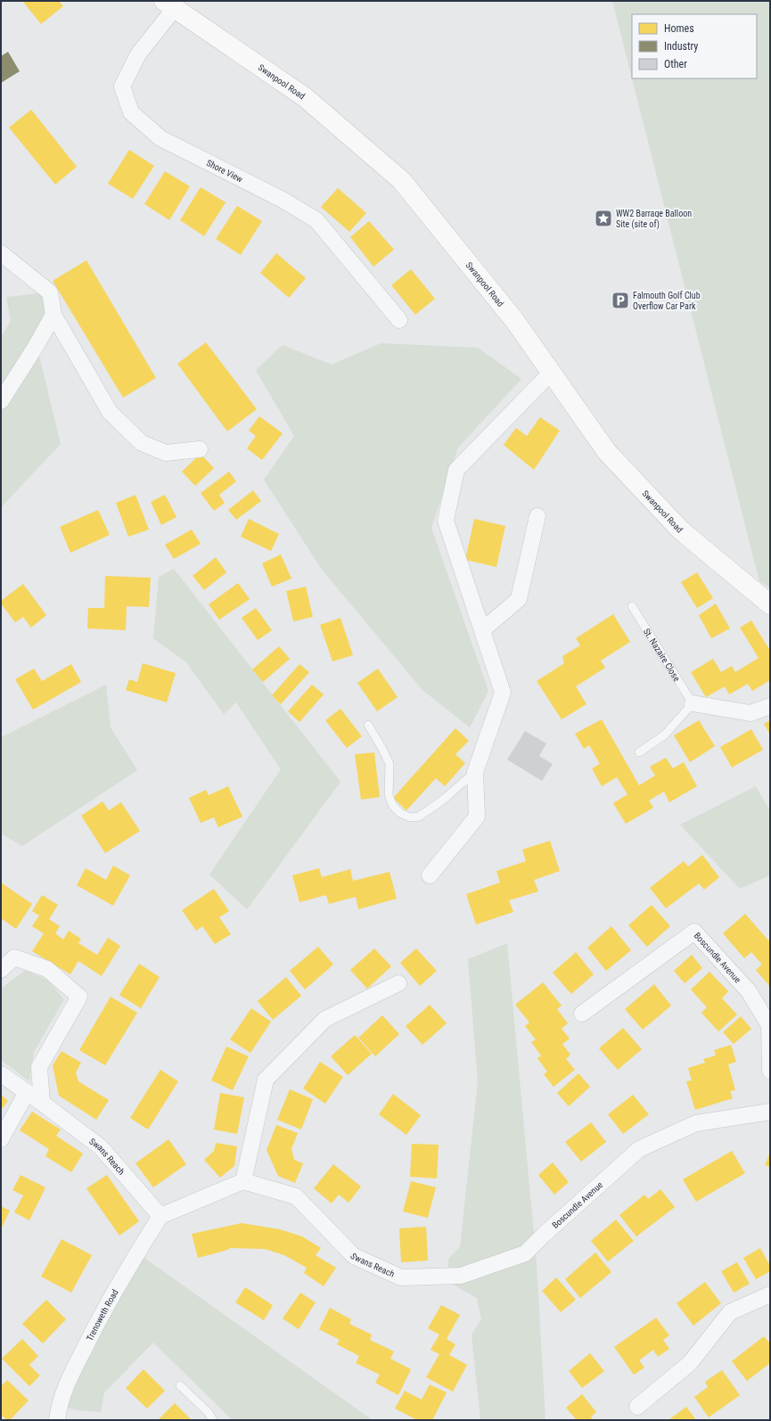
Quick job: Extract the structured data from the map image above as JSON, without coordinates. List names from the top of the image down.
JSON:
{
  "streets": {
    "street": [
      "Swanpool Road",
      "Shore View",
      "Boscundle Avenue",
      "Swans Reach",
      "Trenoweth Road"
    ],
    "lane": ["St. Nazaire Close"]
  },
  "crossings": [
    ["Swanpool Road", "Shore View"],
    ["Boscundle Avenue", "Swans Reach"],
    ["Swans Reach", "Trenoweth Road"]
  ],
  "places": {
    "place": ["WW2 Barrage Balloon Site (site of)"],
    "parking": ["Falmouth Golf Club Overflow Car Park"]
  },
  "legend": ["Homes", "Industry", "Other"]
}
